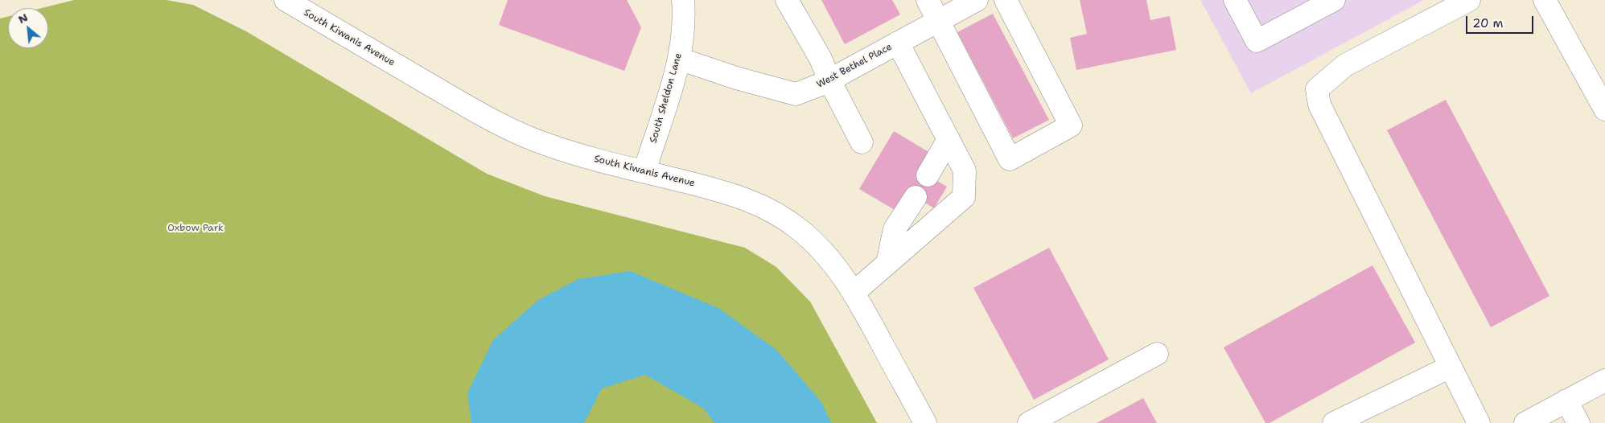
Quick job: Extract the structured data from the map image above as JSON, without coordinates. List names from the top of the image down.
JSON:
{
  "streets": {
    "street": ["South Kiwanis Avenue", "West Bethel Place", "South Sheldon Lane"]
  },
  "crossings": [
    ["South Kiwanis Avenue", "South Sheldon Lane"],
    ["West Bethel Place", "South Sheldon Lane"]
  ],
  "parks": ["Oxbow Park"],
  "scale_bar": "20 m",
  "north": "top left"
}
